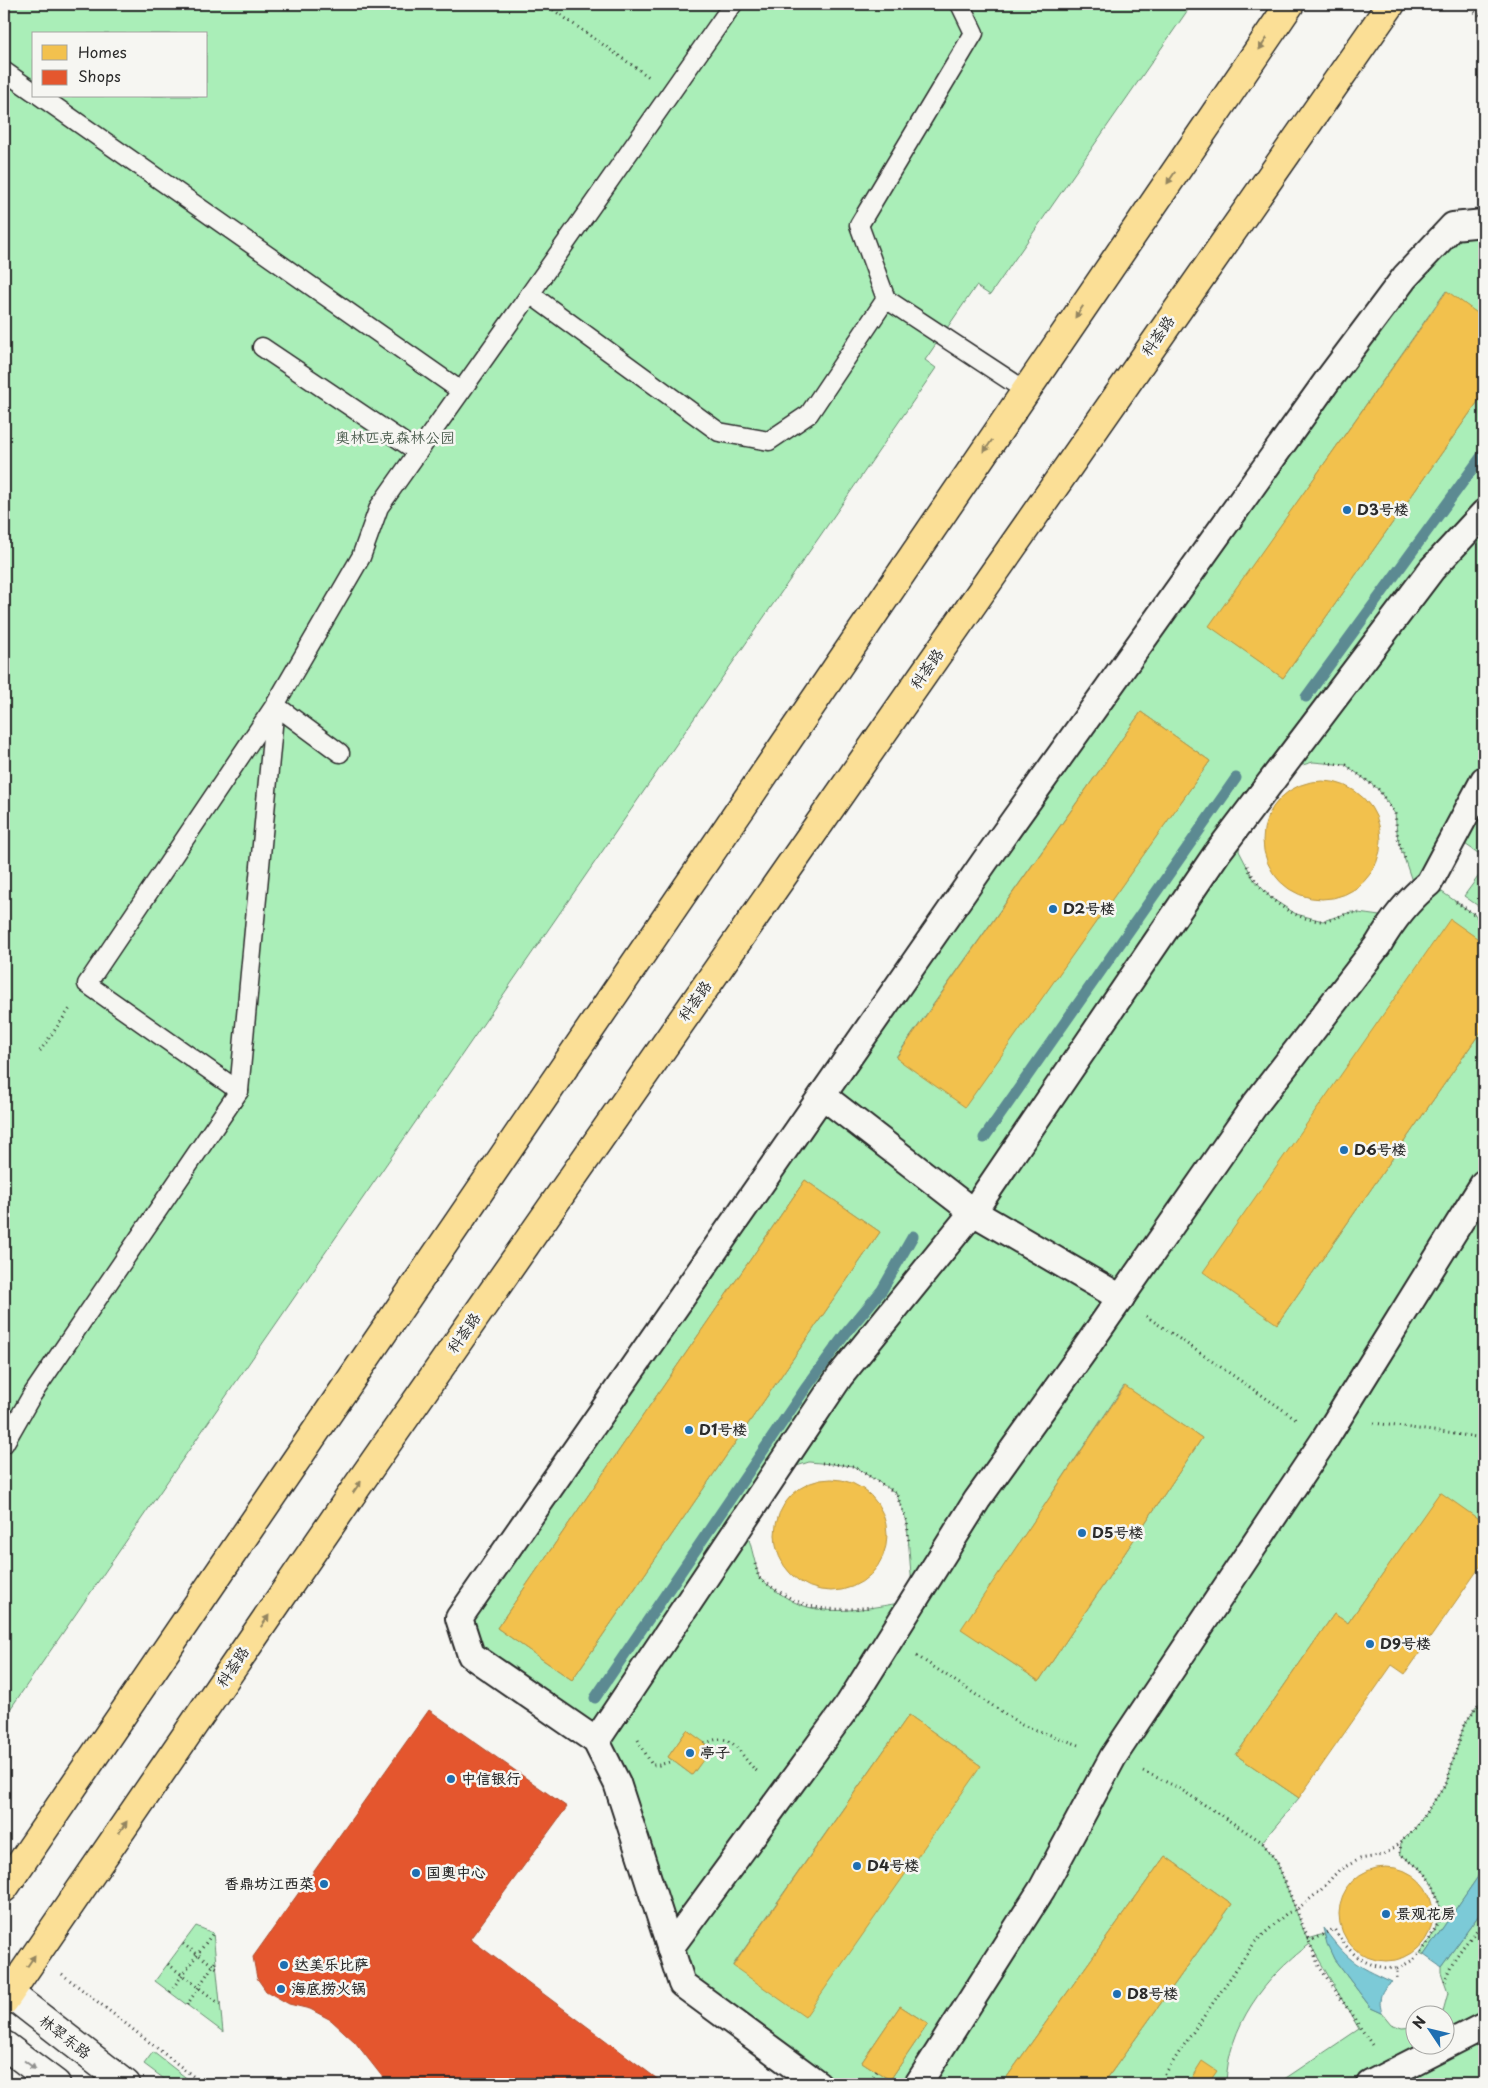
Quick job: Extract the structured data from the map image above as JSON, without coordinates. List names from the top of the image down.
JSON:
{
  "streets": {
    "main road": ["科荟路"],
    "street": ["林翠东路"]
  },
  "crossings": [
    ["科荟路", "林翠东路"]
  ],
  "parks": ["奥林匹克森林公园"],
  "places": [
    "D3号楼",
    "D2号楼",
    "D6号楼",
    "D1号楼",
    "D5号楼",
    "D9号楼",
    "亭子",
    "中信银行",
    "D4号楼",
    "国奥中心",
    "香鼎坊江西菜",
    "景观花房",
    "达美乐比萨",
    "海底捞火锅",
    "D8号楼"
  ],
  "legend": ["Homes", "Shops"],
  "north": "top left"
}
